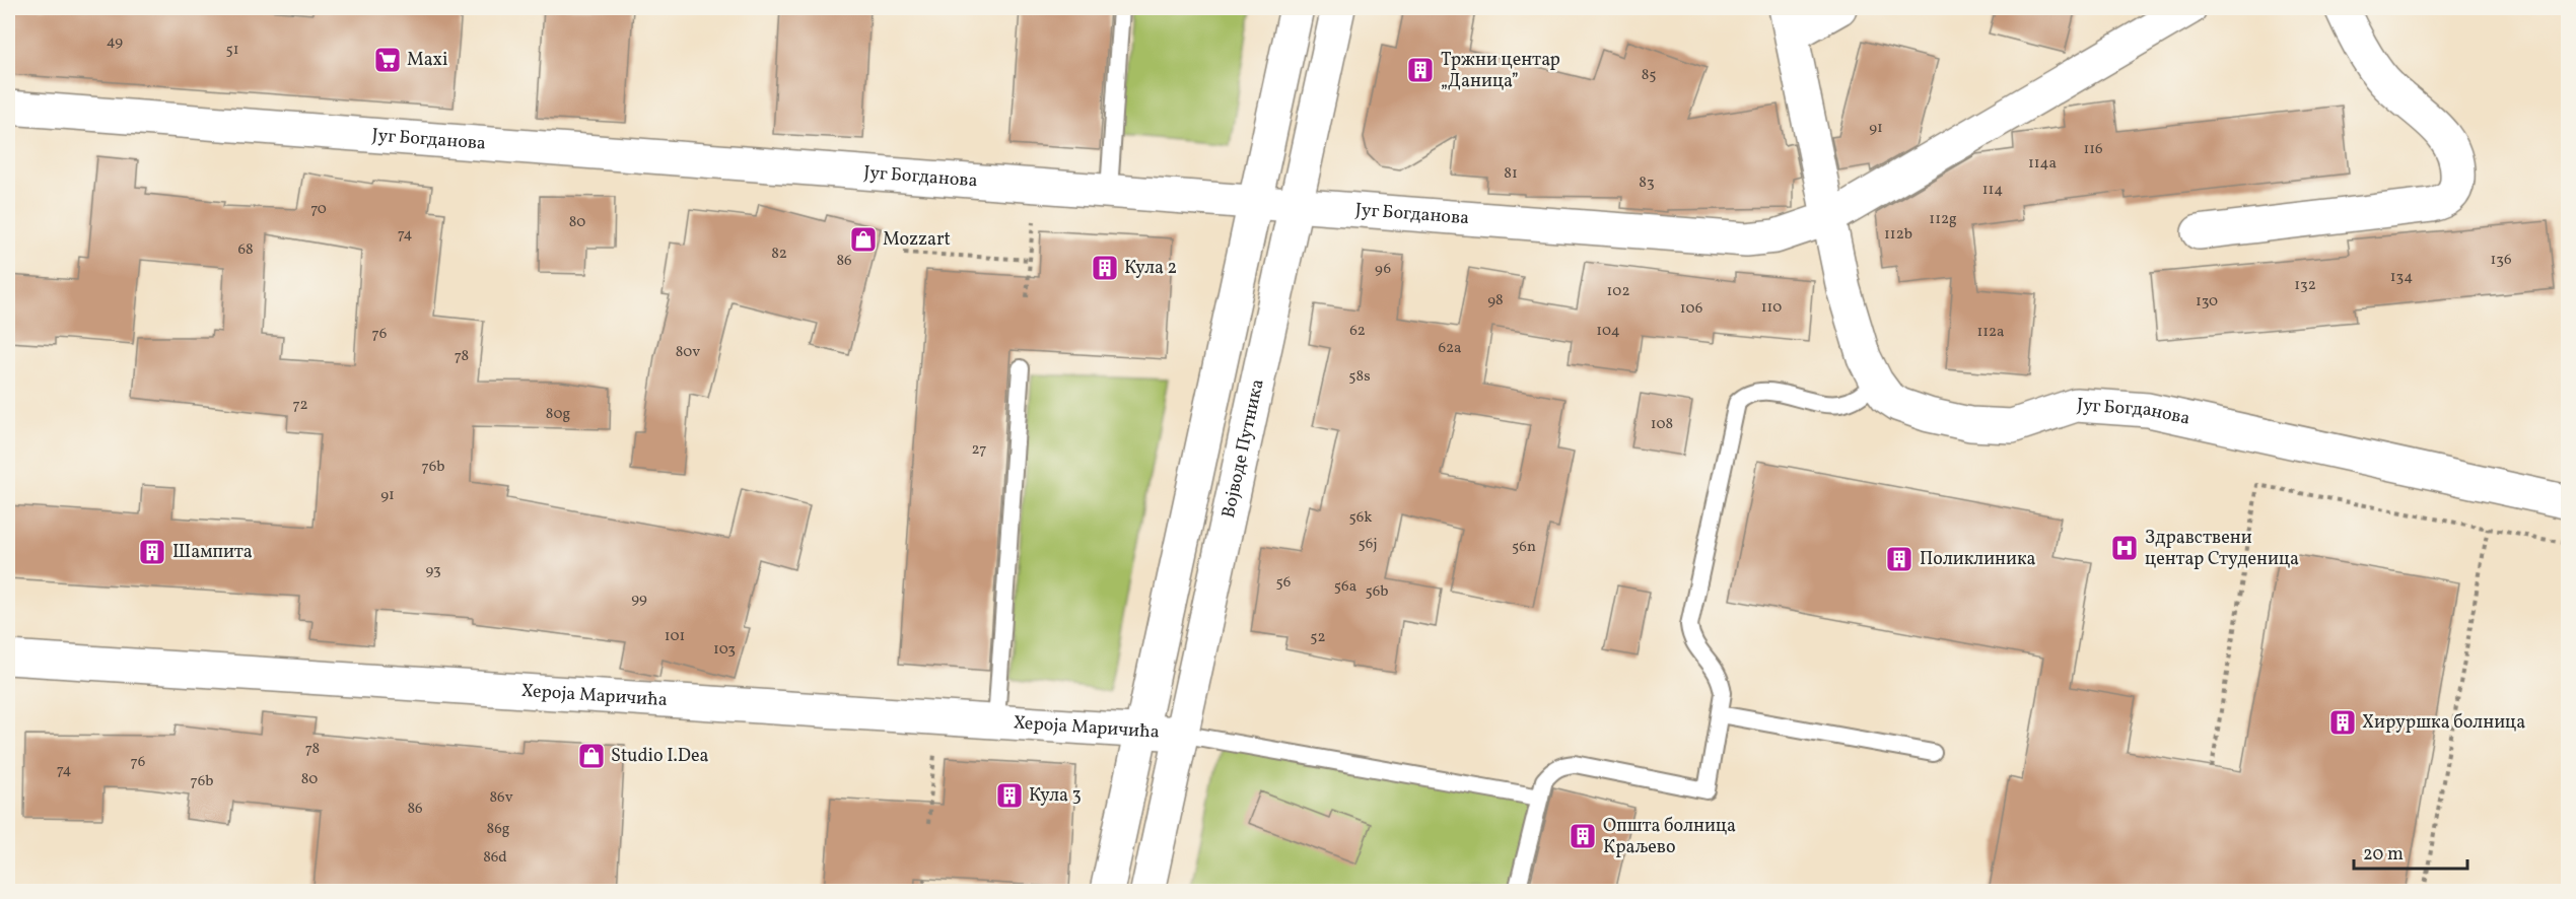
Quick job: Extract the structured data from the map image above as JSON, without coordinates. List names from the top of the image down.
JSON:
{
  "streets": {
    "street": ["Југ Богданова", "Војводе Путника", "Хероја Маричића"]
  },
  "crossings": [
    ["Југ Богданова", "Војводе Путника"],
    ["Војводе Путника", "Хероја Маричића"]
  ],
  "places": {
    "supermarket": ["Maxi"],
    "building": [
      "Тржни центар „Даница”",
      "Кула 2",
      "Шампита",
      "Поликлиника",
      "Хируршка болница",
      "Кула 3",
      "Општа болница Краљево"
    ],
    "shop": ["Mozzart", "Studio I.Dea"],
    "hospital": ["Здравствени центар Студеница"]
  },
  "house_numbers": [
    "49",
    "51",
    "85",
    "91",
    "116",
    "114a",
    "81",
    "83",
    "114",
    "70",
    "112g",
    "80",
    "74",
    "112b",
    "68",
    "82",
    "136",
    "86",
    "96",
    "134",
    "132",
    "102",
    "98",
    "130",
    "110",
    "106",
    "62",
    "104",
    "112a",
    "76",
    "62a",
    "80v",
    "78",
    "58s",
    "72",
    "80g",
    "108",
    "27",
    "76b",
    "91",
    "56k",
    "56j",
    "56n",
    "93",
    "56",
    "56a",
    "56b",
    "99",
    "101",
    "52",
    "103",
    "78",
    "76",
    "74",
    "80",
    "76b",
    "86v",
    "86",
    "86g",
    "86d"
  ],
  "scale_bar": "20 m"
}
